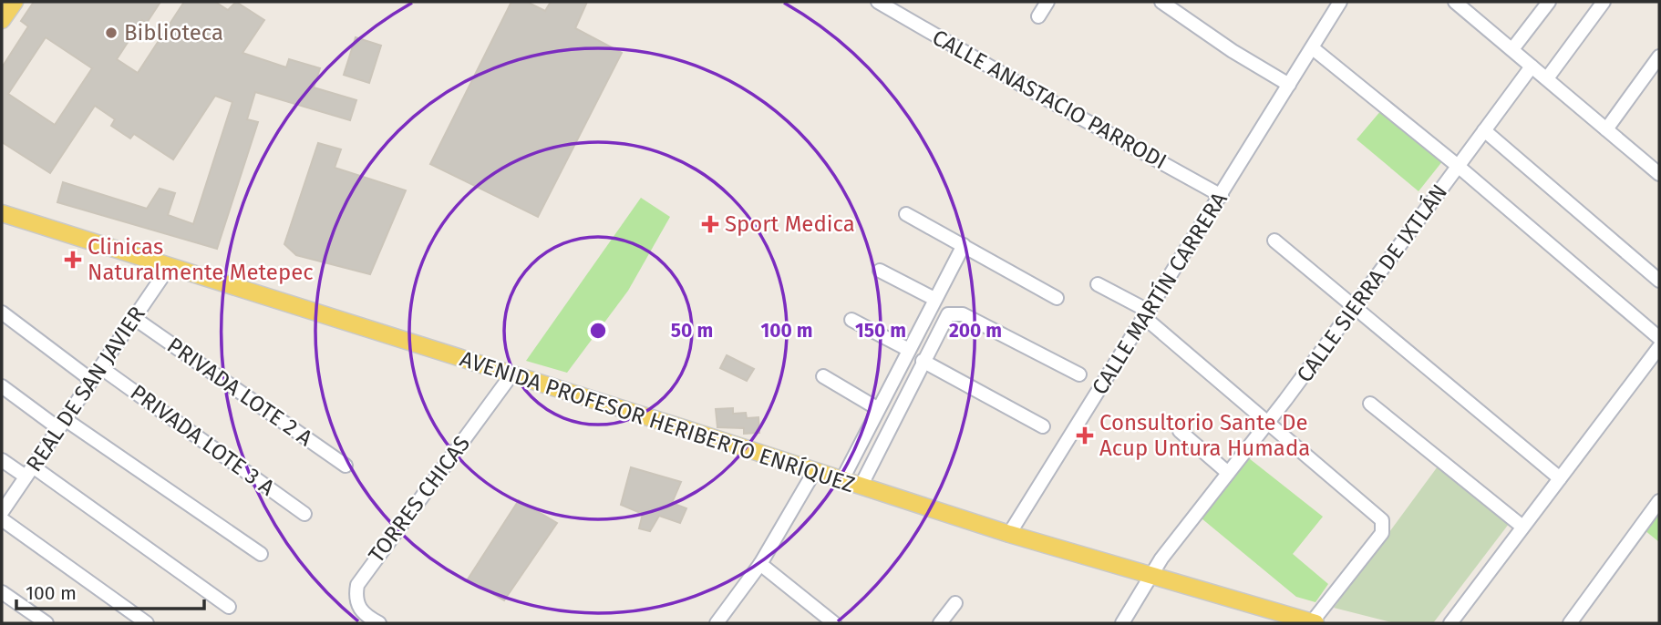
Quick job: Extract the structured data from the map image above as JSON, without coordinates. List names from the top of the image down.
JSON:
{
  "streets": {
    "main road": ["AVENIDA PROFESOR HERIBERTO ENRÍQUEZ"],
    "street": [
      "CALLE ANASTACIO PARRODI",
      "CALLE SIERRA DE IXTLÁN",
      "CALLE MARTÍN CARRERA",
      "REAL DE SAN JAVIER",
      "PRIVADA LOTE 2 A",
      "PRIVADA LOTE 3 A",
      "TORRES CHICAS"
    ]
  },
  "crossings": [
    ["CALLE ANASTACIO PARRODI", "CALLE MARTÍN CARRERA"],
    ["CALLE SIERRA DE IXTLÁN", "AVENIDA PROFESOR HERIBERTO ENRÍQUEZ"],
    ["CALLE MARTÍN CARRERA", "AVENIDA PROFESOR HERIBERTO ENRÍQUEZ"],
    ["REAL DE SAN JAVIER", "PRIVADA LOTE 2 A"],
    ["REAL DE SAN JAVIER", "AVENIDA PROFESOR HERIBERTO ENRÍQUEZ"],
    ["REAL DE SAN JAVIER", "PRIVADA LOTE 3 A"],
    ["AVENIDA PROFESOR HERIBERTO ENRÍQUEZ", "TORRES CHICAS"]
  ],
  "places": {
    "other": ["Biblioteca"],
    "health": ["Sport Medica", "Clinicas Naturalmente Metepec", "Consultorio Sante De Acup Untura Humada"]
  },
  "scale_bar": "100 m",
  "rings": [
    "50 m",
    "100 m",
    "150 m",
    "200 m"
  ]
}
